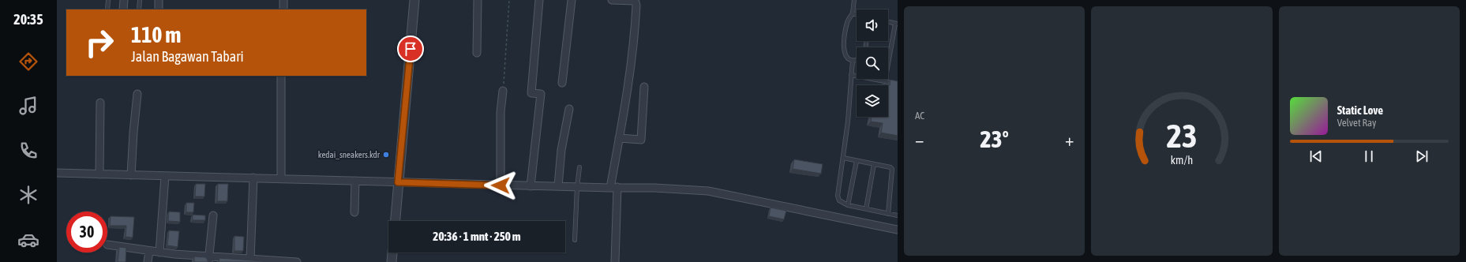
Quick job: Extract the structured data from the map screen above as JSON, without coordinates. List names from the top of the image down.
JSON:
{
  "places": ["kedai_sneakers.kdr"],
  "page": {
    "tabs": "20:35",
    "tile": "AC",
    "turn": ["110 m", "Jalan Bagawan Tabari"],
    "song": ["Static Love", "Velvet Ray"],
    "heat": ["−", "23°", "+"],
    "limit": "30",
    "trip": "20:36 · 1 mnt · 250 m",
    "gauge": ["23", "km/h"]
  }
}
